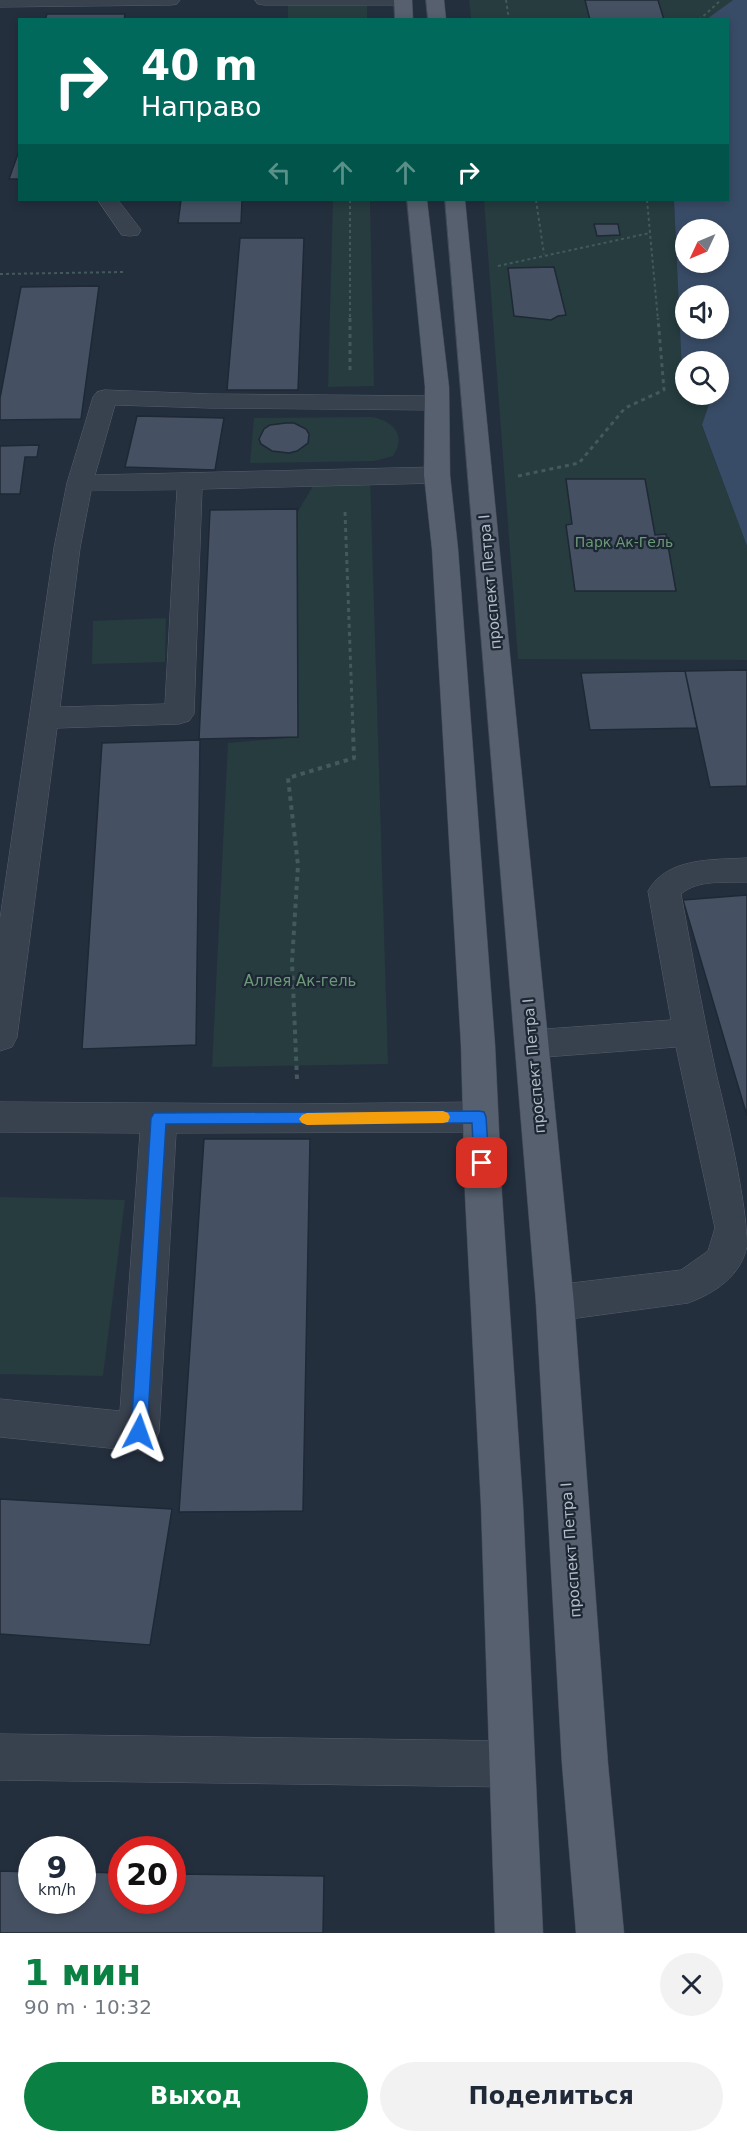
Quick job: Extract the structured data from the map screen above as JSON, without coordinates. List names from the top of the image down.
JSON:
{
  "streets": {
    "main road": ["проспект Петра I"]
  },
  "parks": ["Парк Ак-Гель", "Аллея Ак-гель"],
  "north": "bottom left",
  "page": {
    "turn": ["40 m", "Направо"],
    "speed": "9 km/h",
    "limit": "20",
    "heading": ["1 мин", "90 m · 10:32"],
    "buttons": ["Выход", "Поделиться"]
  }
}
